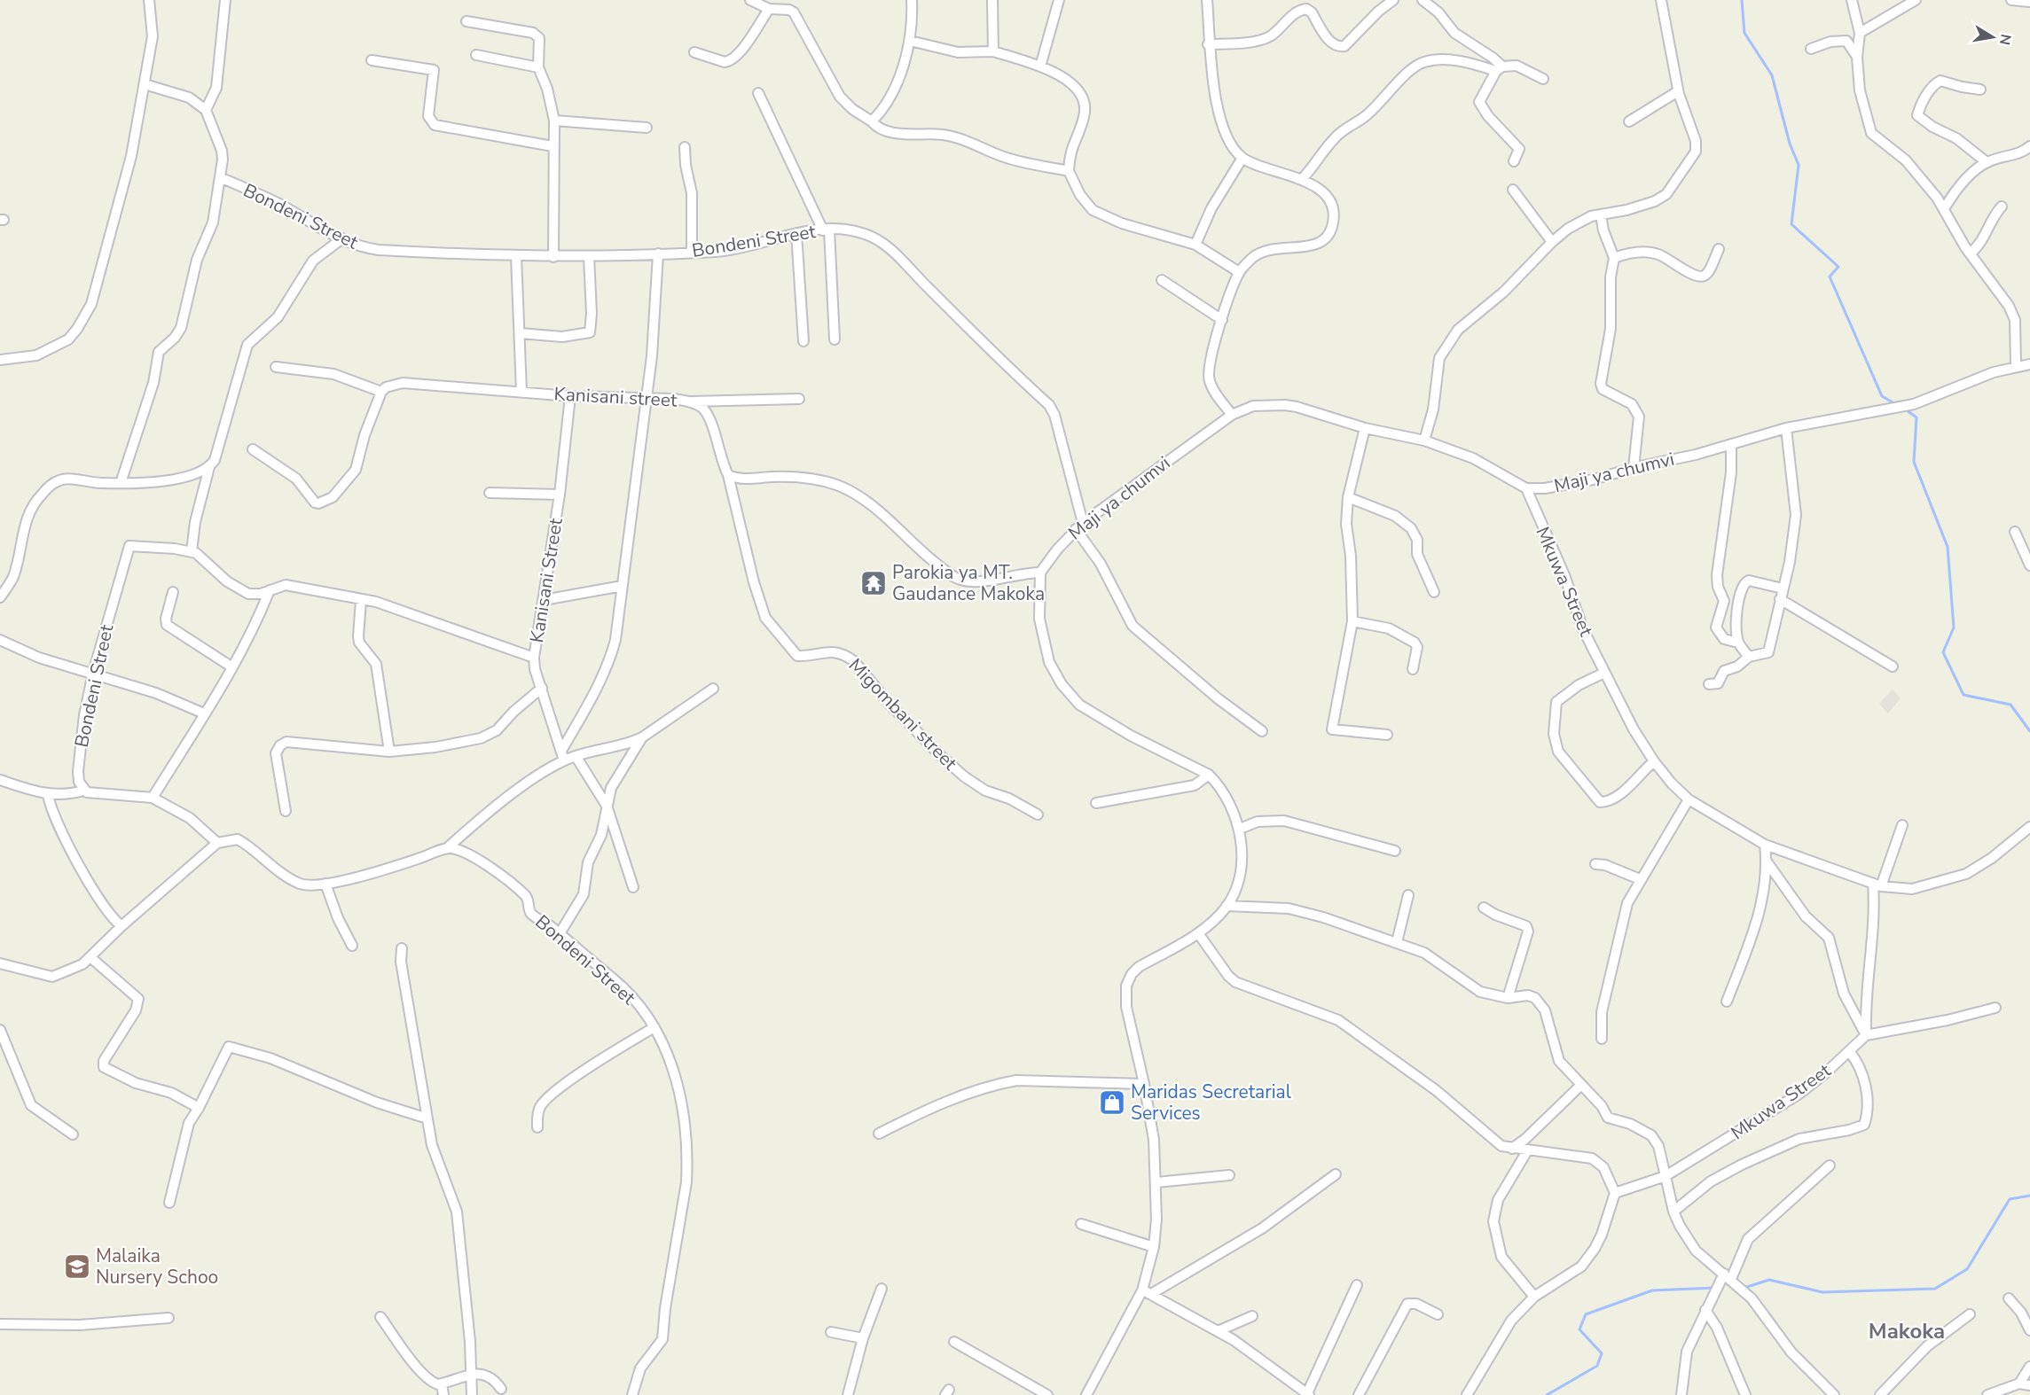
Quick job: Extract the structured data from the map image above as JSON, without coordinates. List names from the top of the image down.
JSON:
{
  "streets": {
    "street": [
      "Bondeni Street",
      "Kanisani street",
      "Maji ya chumvi",
      "Kanisani Street",
      "Mkuwa Street",
      "Migombani street"
    ]
  },
  "crossings": [
    ["Bondeni Street", "Maji ya chumvi"],
    ["Kanisani street", "Kanisani Street"],
    ["Kanisani street", "Migombani street"],
    ["Maji ya chumvi", "Mkuwa Street"]
  ],
  "districts": ["Makoka"],
  "places": {
    "temple": ["Parokia ya MT. Gaudance Makoka"],
    "shop": ["Maridas Secretarial Services"],
    "school or university": ["Malaika Nursery Schoo"]
  },
  "north": "right"
}
